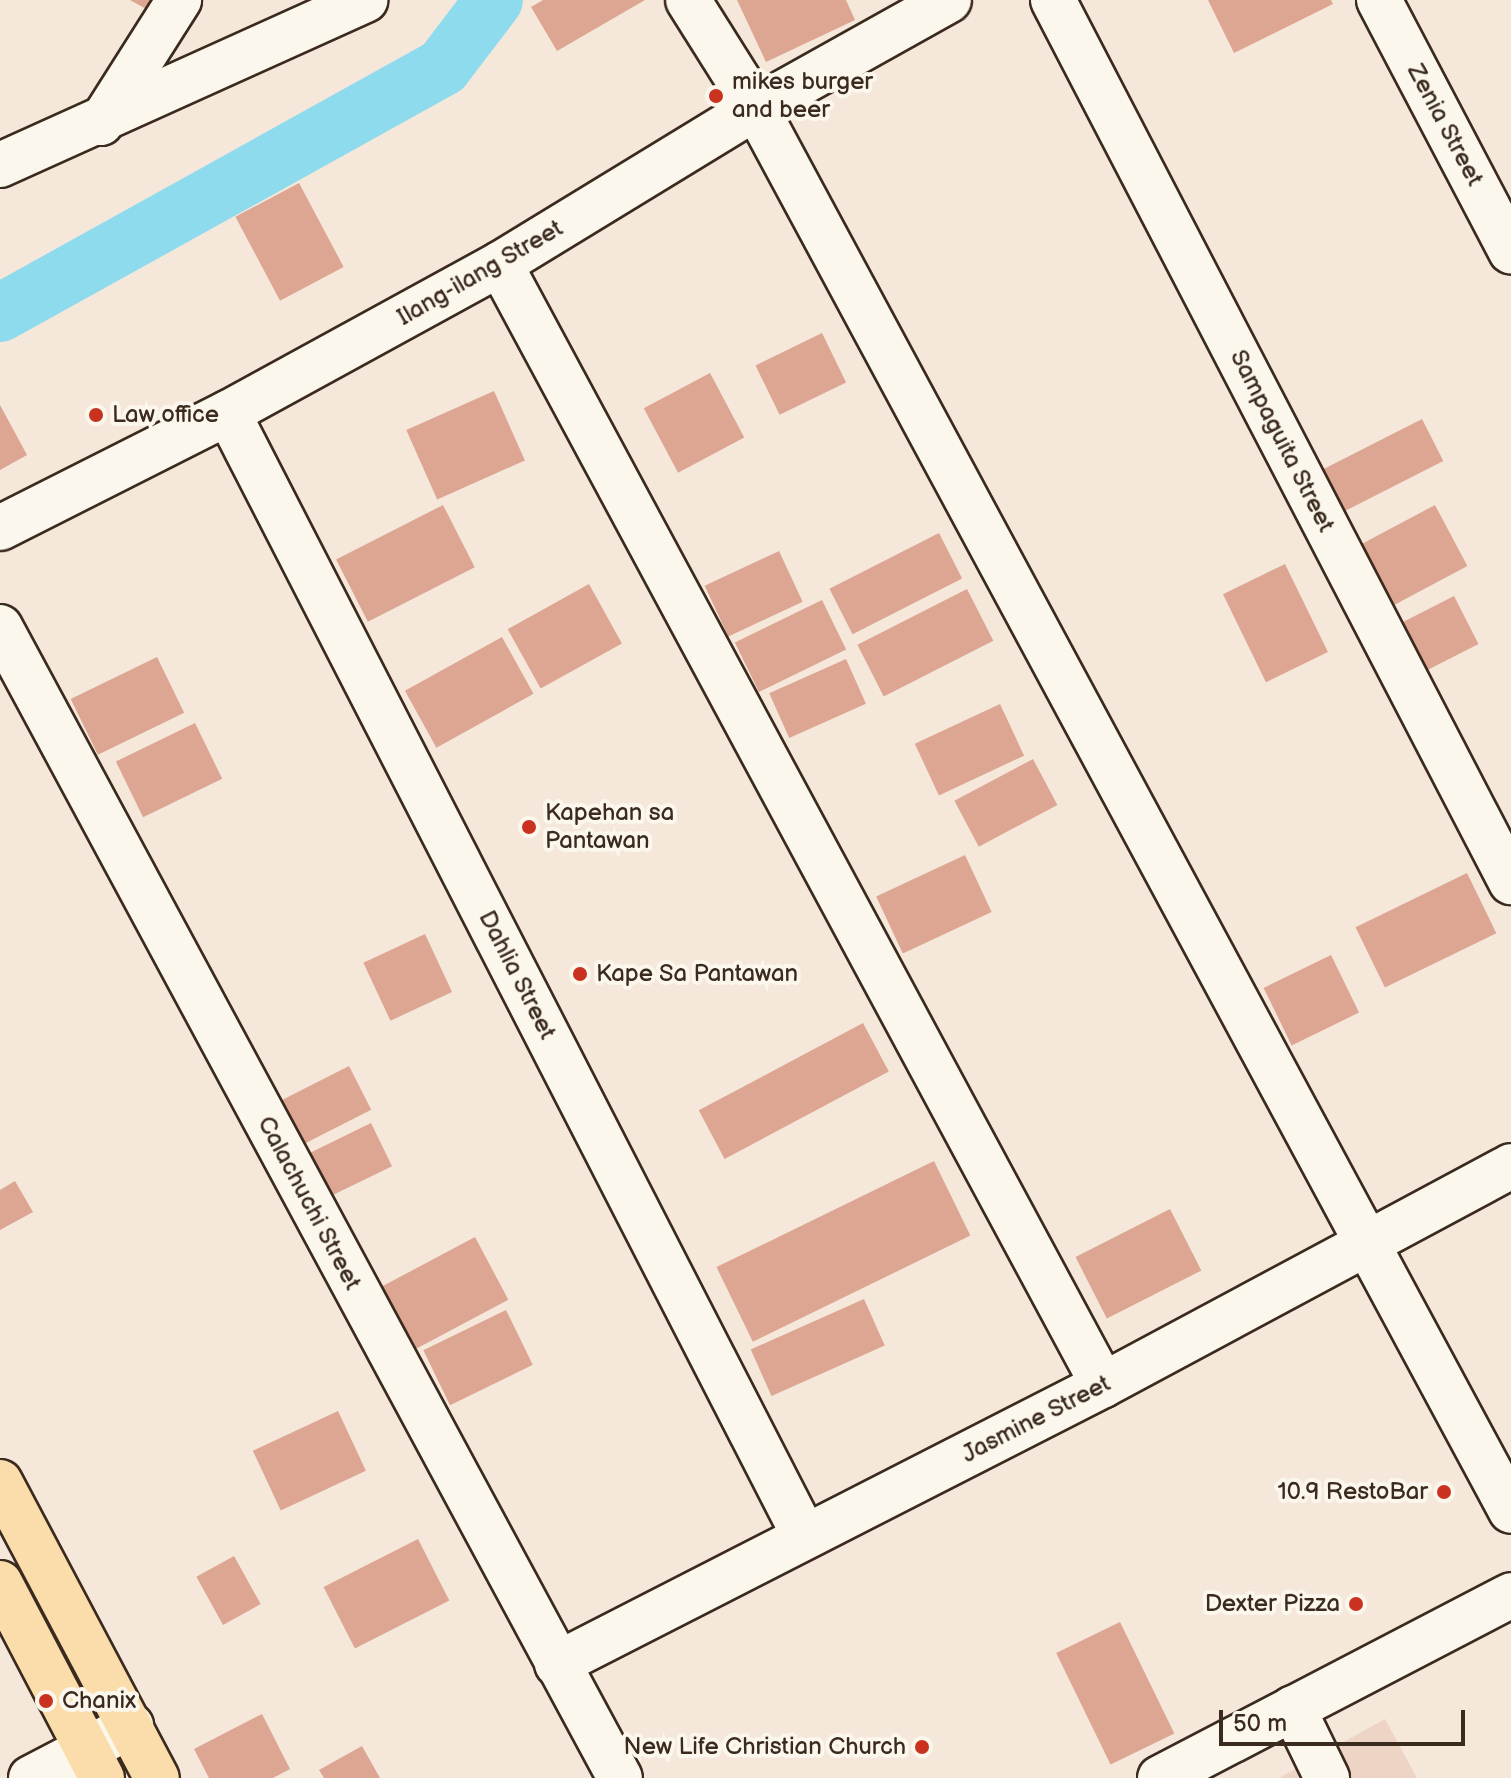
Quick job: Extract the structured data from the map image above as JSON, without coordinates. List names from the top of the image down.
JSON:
{
  "streets": {
    "street": [
      "Zenia Street",
      "Ilang-ilang Street",
      "Sampaguita Street",
      "Dahlia Street",
      "Calachuchi Street",
      "Jasmine Street"
    ]
  },
  "crossings": [
    ["Ilang-ilang Street", "Dahlia Street"],
    ["Dahlia Street", "Jasmine Street"],
    ["Calachuchi Street", "Jasmine Street"]
  ],
  "places": [
    "mikes burger and beer",
    "Law office",
    "Kapehan sa Pantawan",
    "Kape Sa Pantawan",
    "10.9 RestoBar",
    "Dexter Pizza",
    "Chanix",
    "New Life Christian Church"
  ],
  "scale_bar": "50 m"
}
